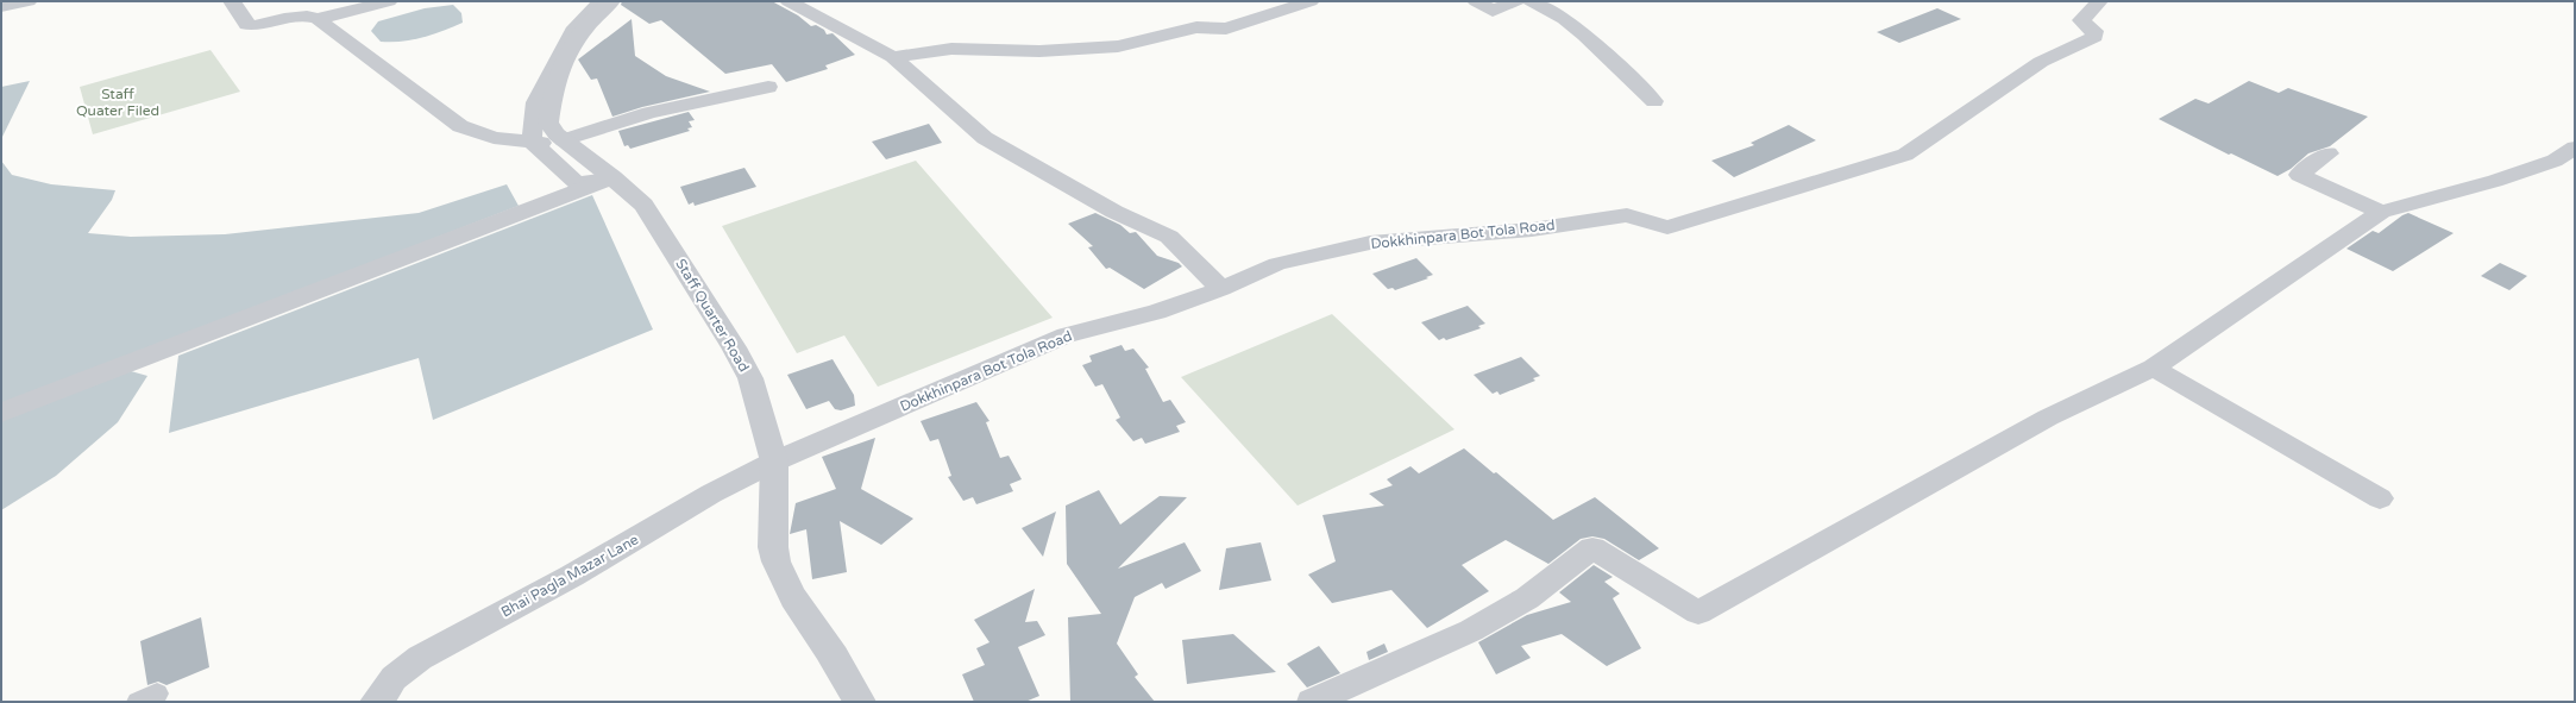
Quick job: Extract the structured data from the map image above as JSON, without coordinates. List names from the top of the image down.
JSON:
{
  "streets": {
    "street": ["Dokkhinpara Bot Tola Road", "Staff Quarter Road", "Bhai Pagla Mazar Lane"]
  },
  "crossings": [
    ["Dokkhinpara Bot Tola Road", "Staff Quarter Road"],
    ["Dokkhinpara Bot Tola Road", "Bhai Pagla Mazar Lane"],
    ["Staff Quarter Road", "Bhai Pagla Mazar Lane"]
  ],
  "parks": ["Staff Quater Filed"]
}
